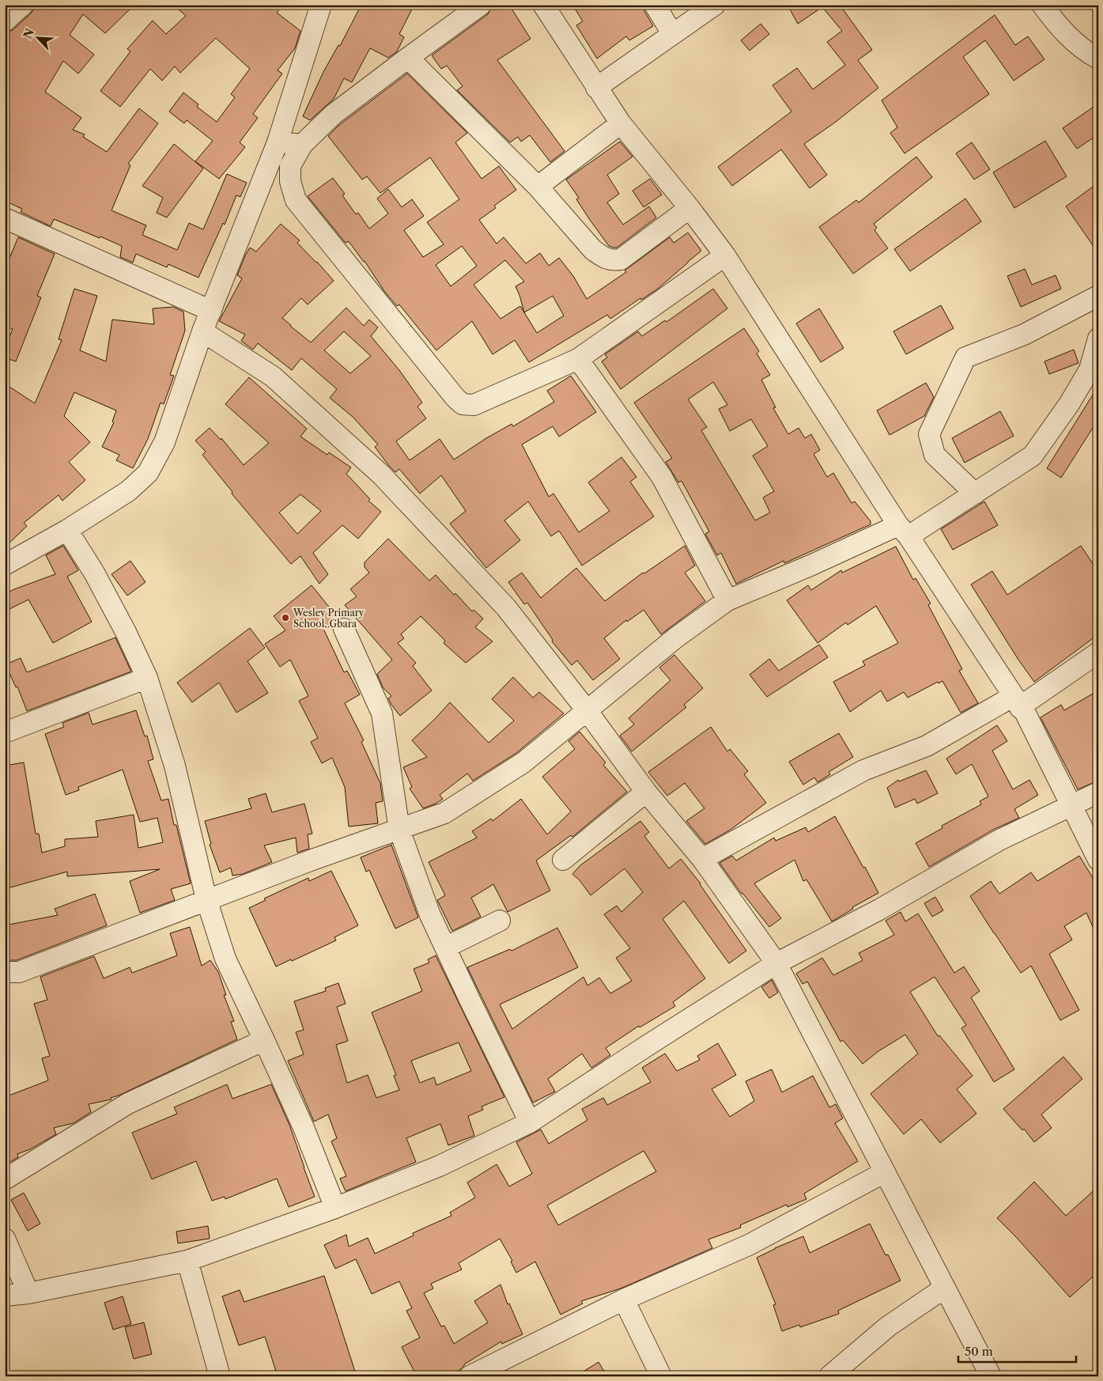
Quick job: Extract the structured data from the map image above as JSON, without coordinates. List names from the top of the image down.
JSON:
{
  "places": ["Wesley Primary School, Gbara"],
  "scale_bar": "50 m",
  "north": "top left"
}
